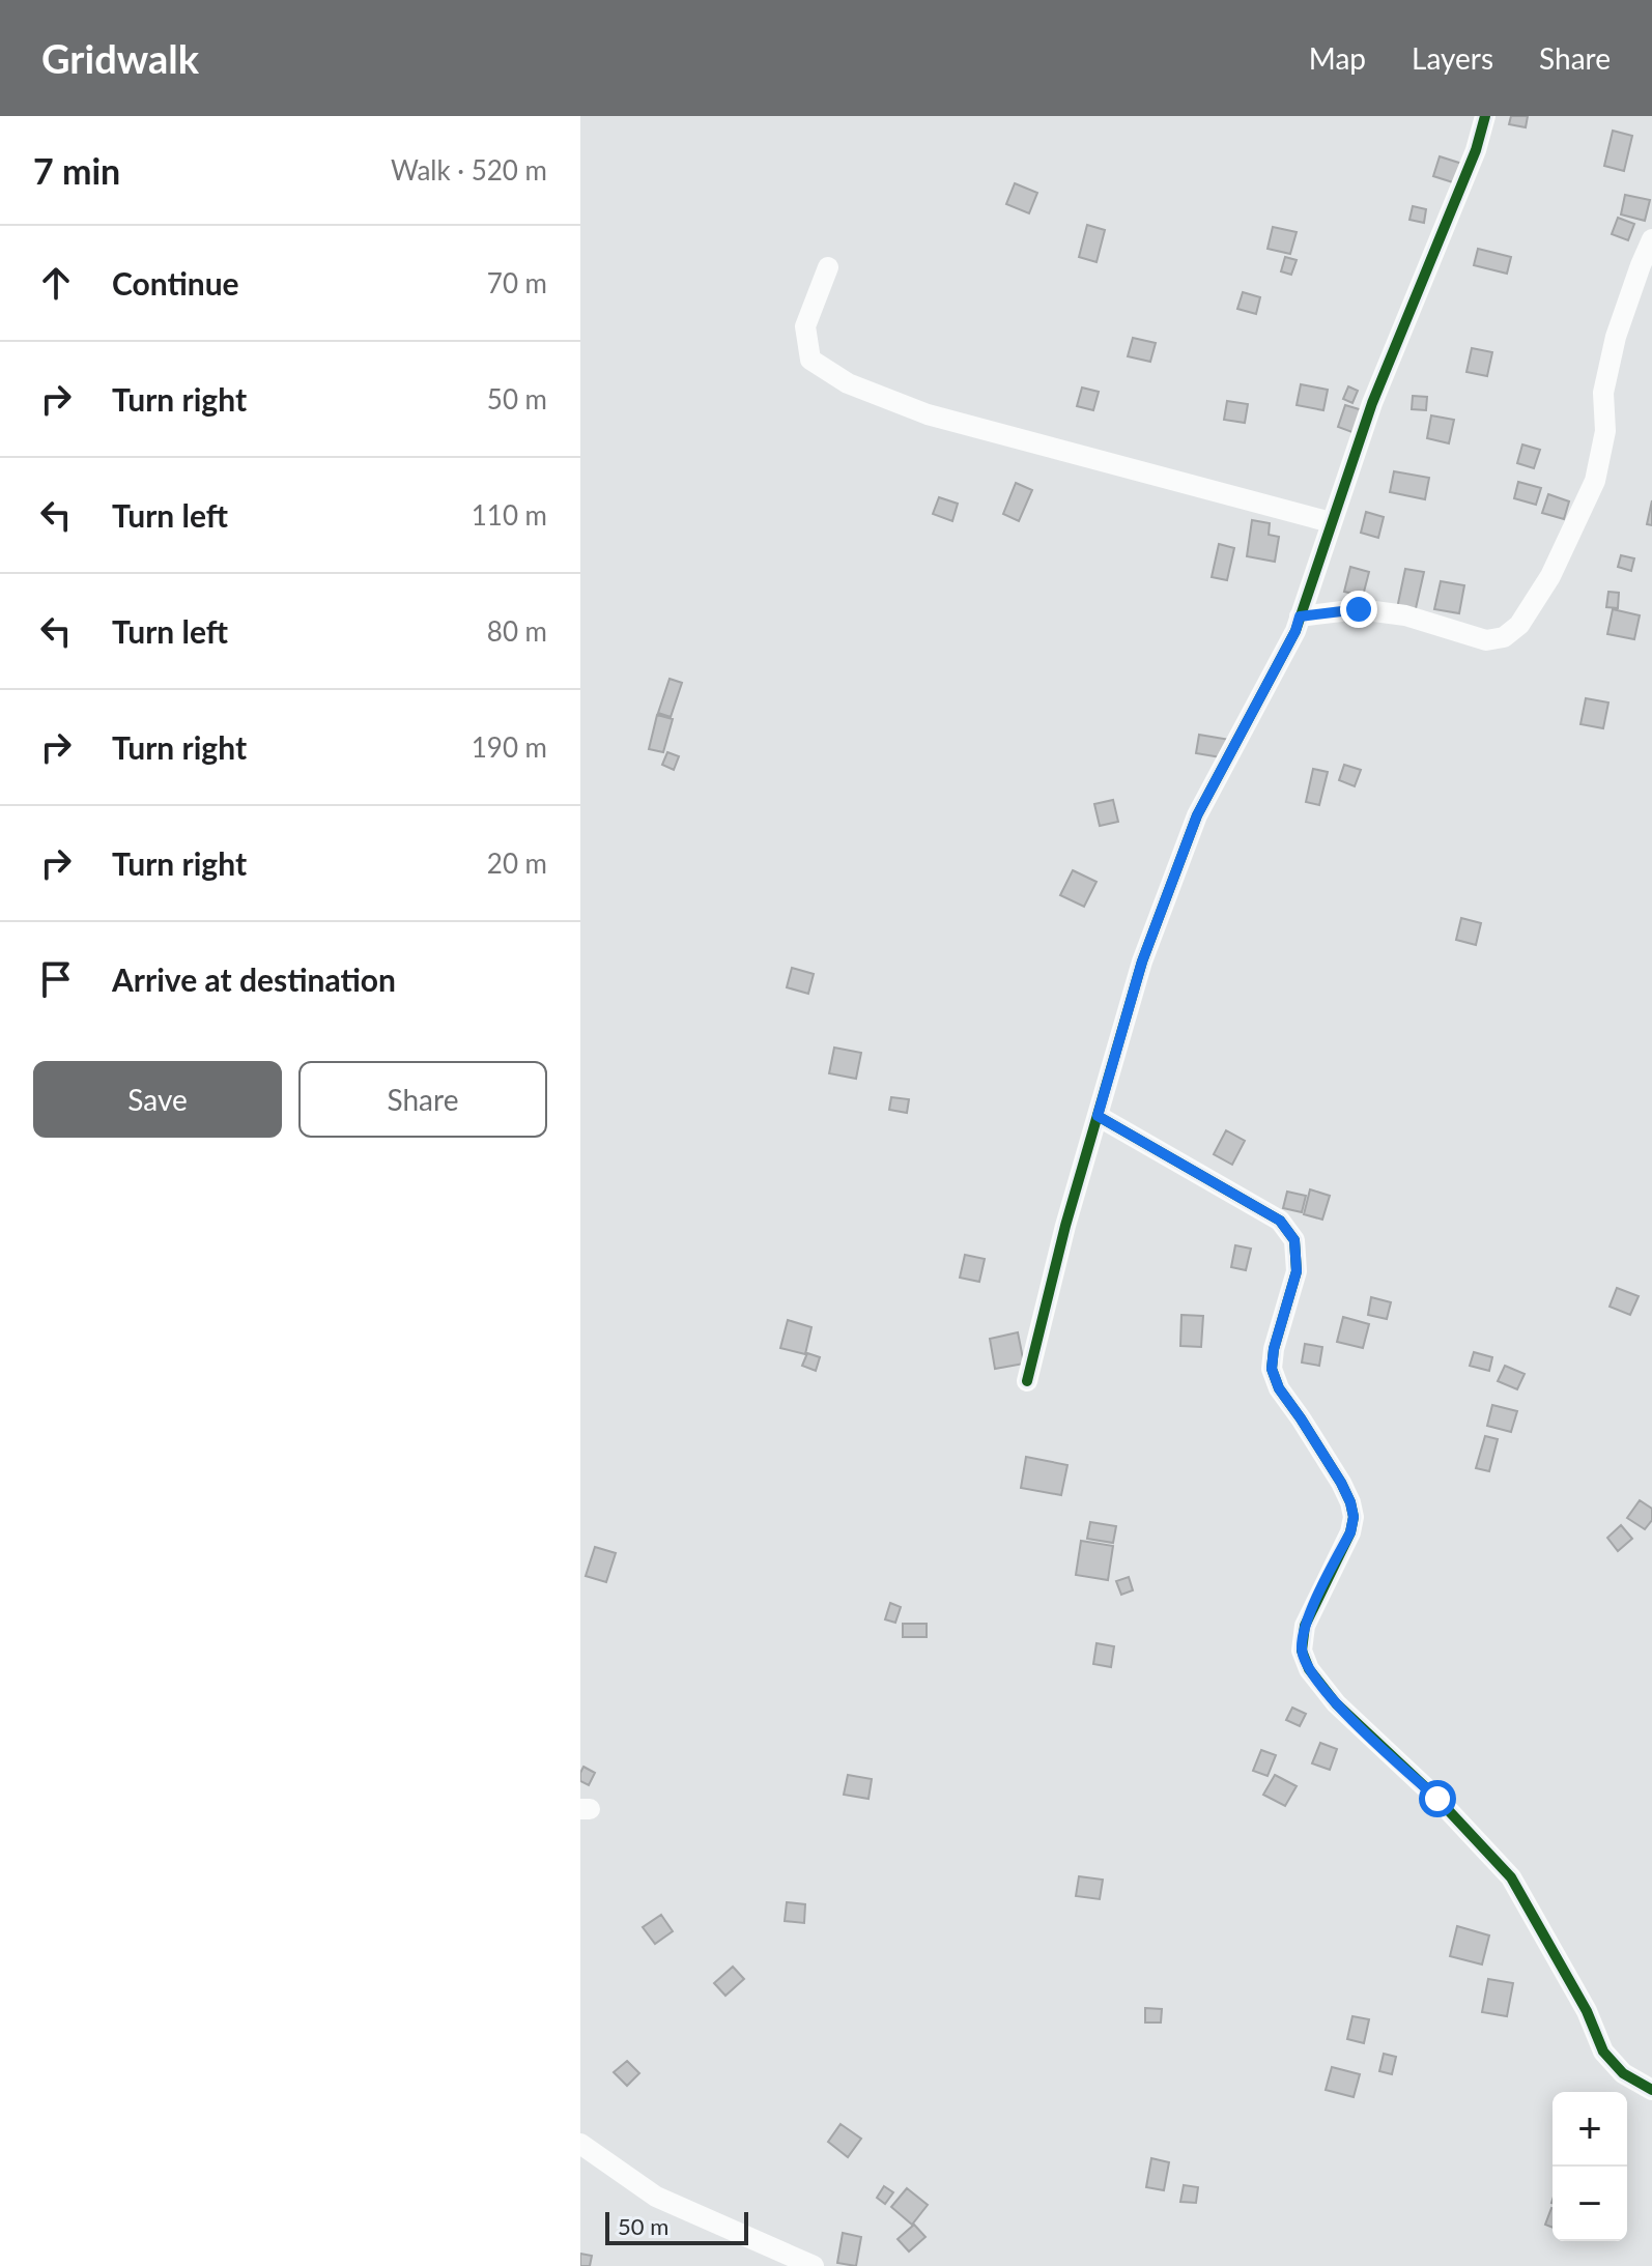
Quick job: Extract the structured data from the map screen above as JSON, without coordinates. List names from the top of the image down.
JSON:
{
  "scale_bar": "50 m",
  "page": {
    "header": "Gridwalk",
    "nav": ["Map", "Layers", "Share"],
    "heading": ["7 min", "Walk · 520 m"],
    "list": [
      ["Continue", "70 m"],
      ["Turn right", "50 m"],
      ["Turn left", "110 m"],
      ["Turn left", "80 m"],
      ["Turn right", "190 m"],
      ["Turn right", "20 m"],
      "Arrive at destination"
    ],
    "buttons": ["Save", "Share"],
    "map_buttons": ["+", "−"],
    "scale": "50 m"
  }
}
